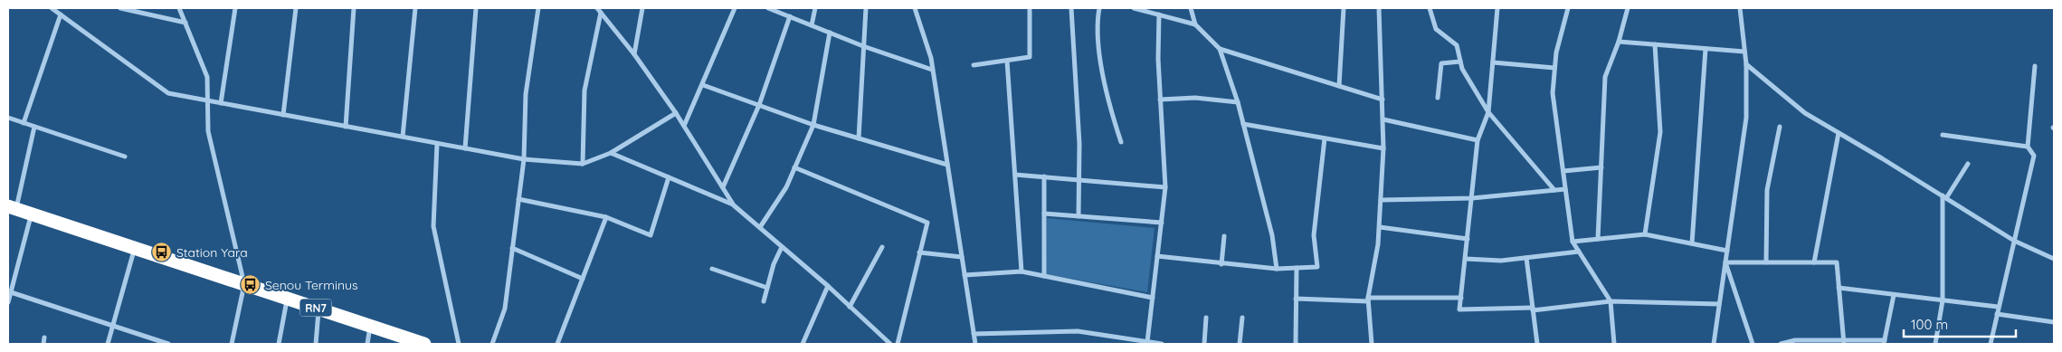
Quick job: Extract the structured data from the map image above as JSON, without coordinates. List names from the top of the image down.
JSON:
{
  "streets": {
    "highway": ["RN7"]
  },
  "places": {
    "bus stop": ["Station Yara", "Senou Terminus"]
  },
  "scale_bar": "100 m"
}
